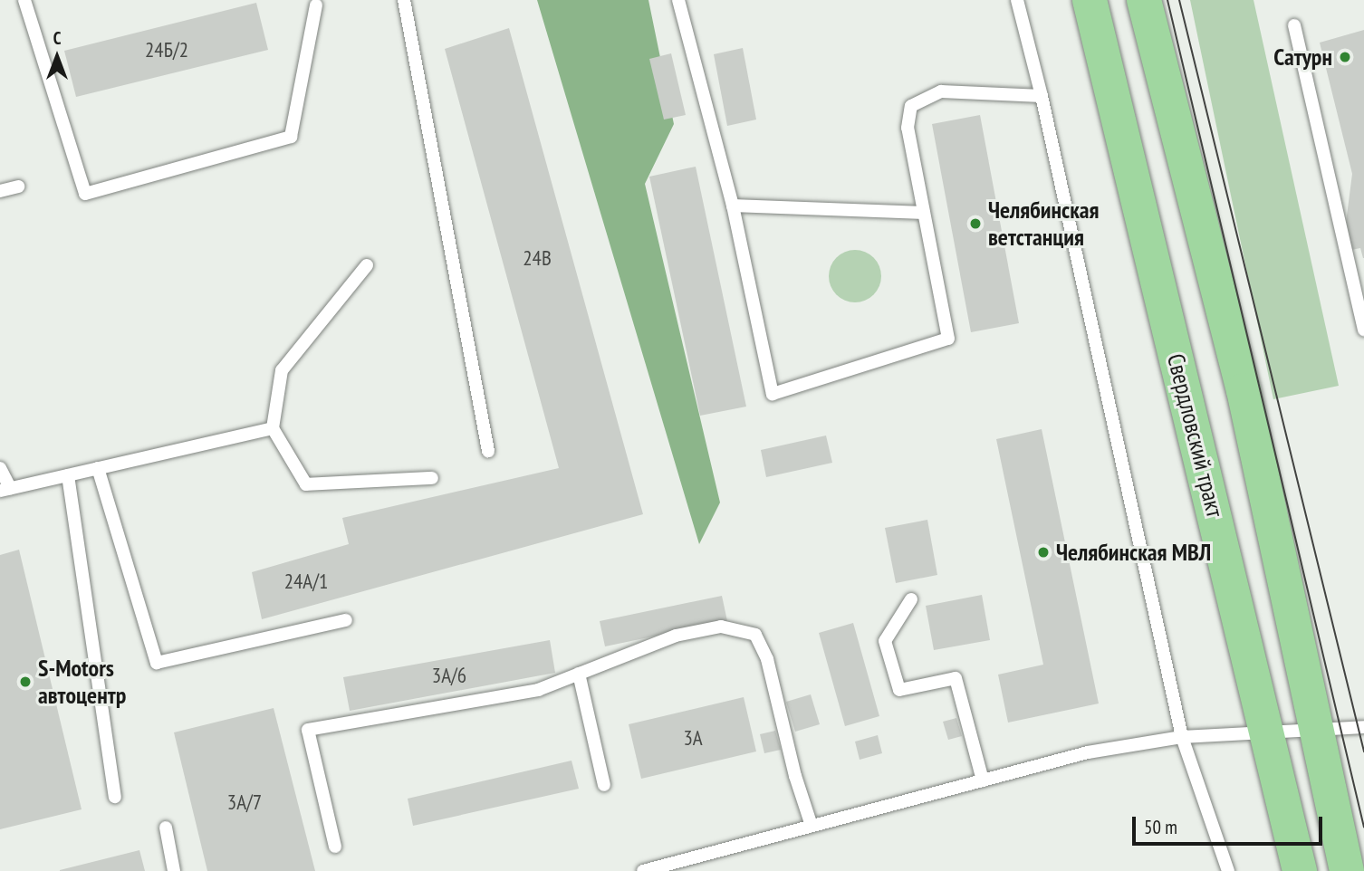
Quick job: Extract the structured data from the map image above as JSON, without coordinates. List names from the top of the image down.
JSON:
{
  "streets": {
    "main road": ["Свердловский тракт"]
  },
  "places": [
    "Сатурн",
    "Челябинская ветстанция",
    "Челябинская МВЛ",
    "S-Motors автоцентр"
  ],
  "house_numbers": [
    "24Б/2",
    "24В",
    "24А/1",
    "3А/6",
    "3А",
    "3А/7"
  ],
  "scale_bar": "50 m",
  "north": "top"
}
